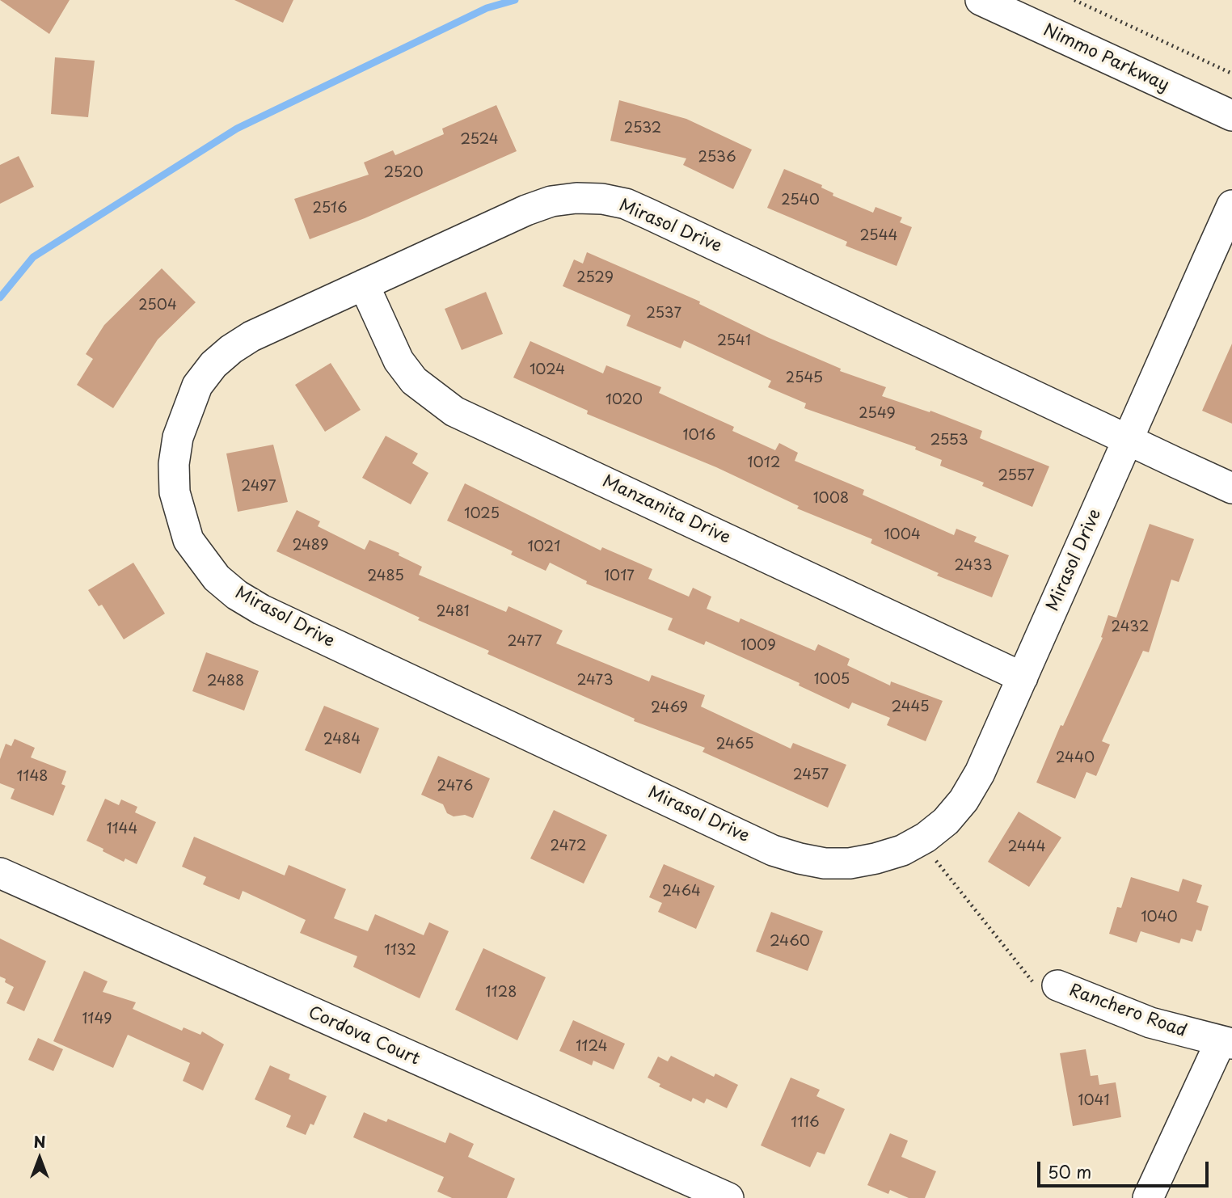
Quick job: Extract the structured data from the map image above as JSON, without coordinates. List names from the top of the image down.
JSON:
{
  "streets": {
    "street": [
      "Nimmo Parkway",
      "Mirasol Drive",
      "Manzanita Drive",
      "Ranchero Road",
      "Cordova Court"
    ]
  },
  "crossings": [
    ["Mirasol Drive", "Manzanita Drive"]
  ],
  "house_numbers": [
    "2532",
    "2524",
    "2536",
    "2520",
    "2540",
    "2516",
    "2544",
    "2529",
    "2504",
    "2537",
    "2541",
    "1024",
    "2545",
    "1020",
    "2549",
    "1016",
    "2553",
    "1012",
    "2557",
    "2497",
    "1008",
    "1025",
    "1004",
    "2489",
    "1021",
    "2433",
    "2485",
    "1017",
    "2481",
    "2432",
    "2477",
    "1009",
    "1005",
    "2473",
    "2488",
    "2445",
    "2469",
    "2484",
    "2465",
    "2440",
    "2457",
    "1148",
    "2476",
    "1144",
    "2472",
    "2444",
    "2464",
    "1040",
    "2460",
    "1132",
    "1128",
    "1149",
    "1124",
    "1041",
    "1116"
  ],
  "scale_bar": "50 m",
  "north": "top"
}
